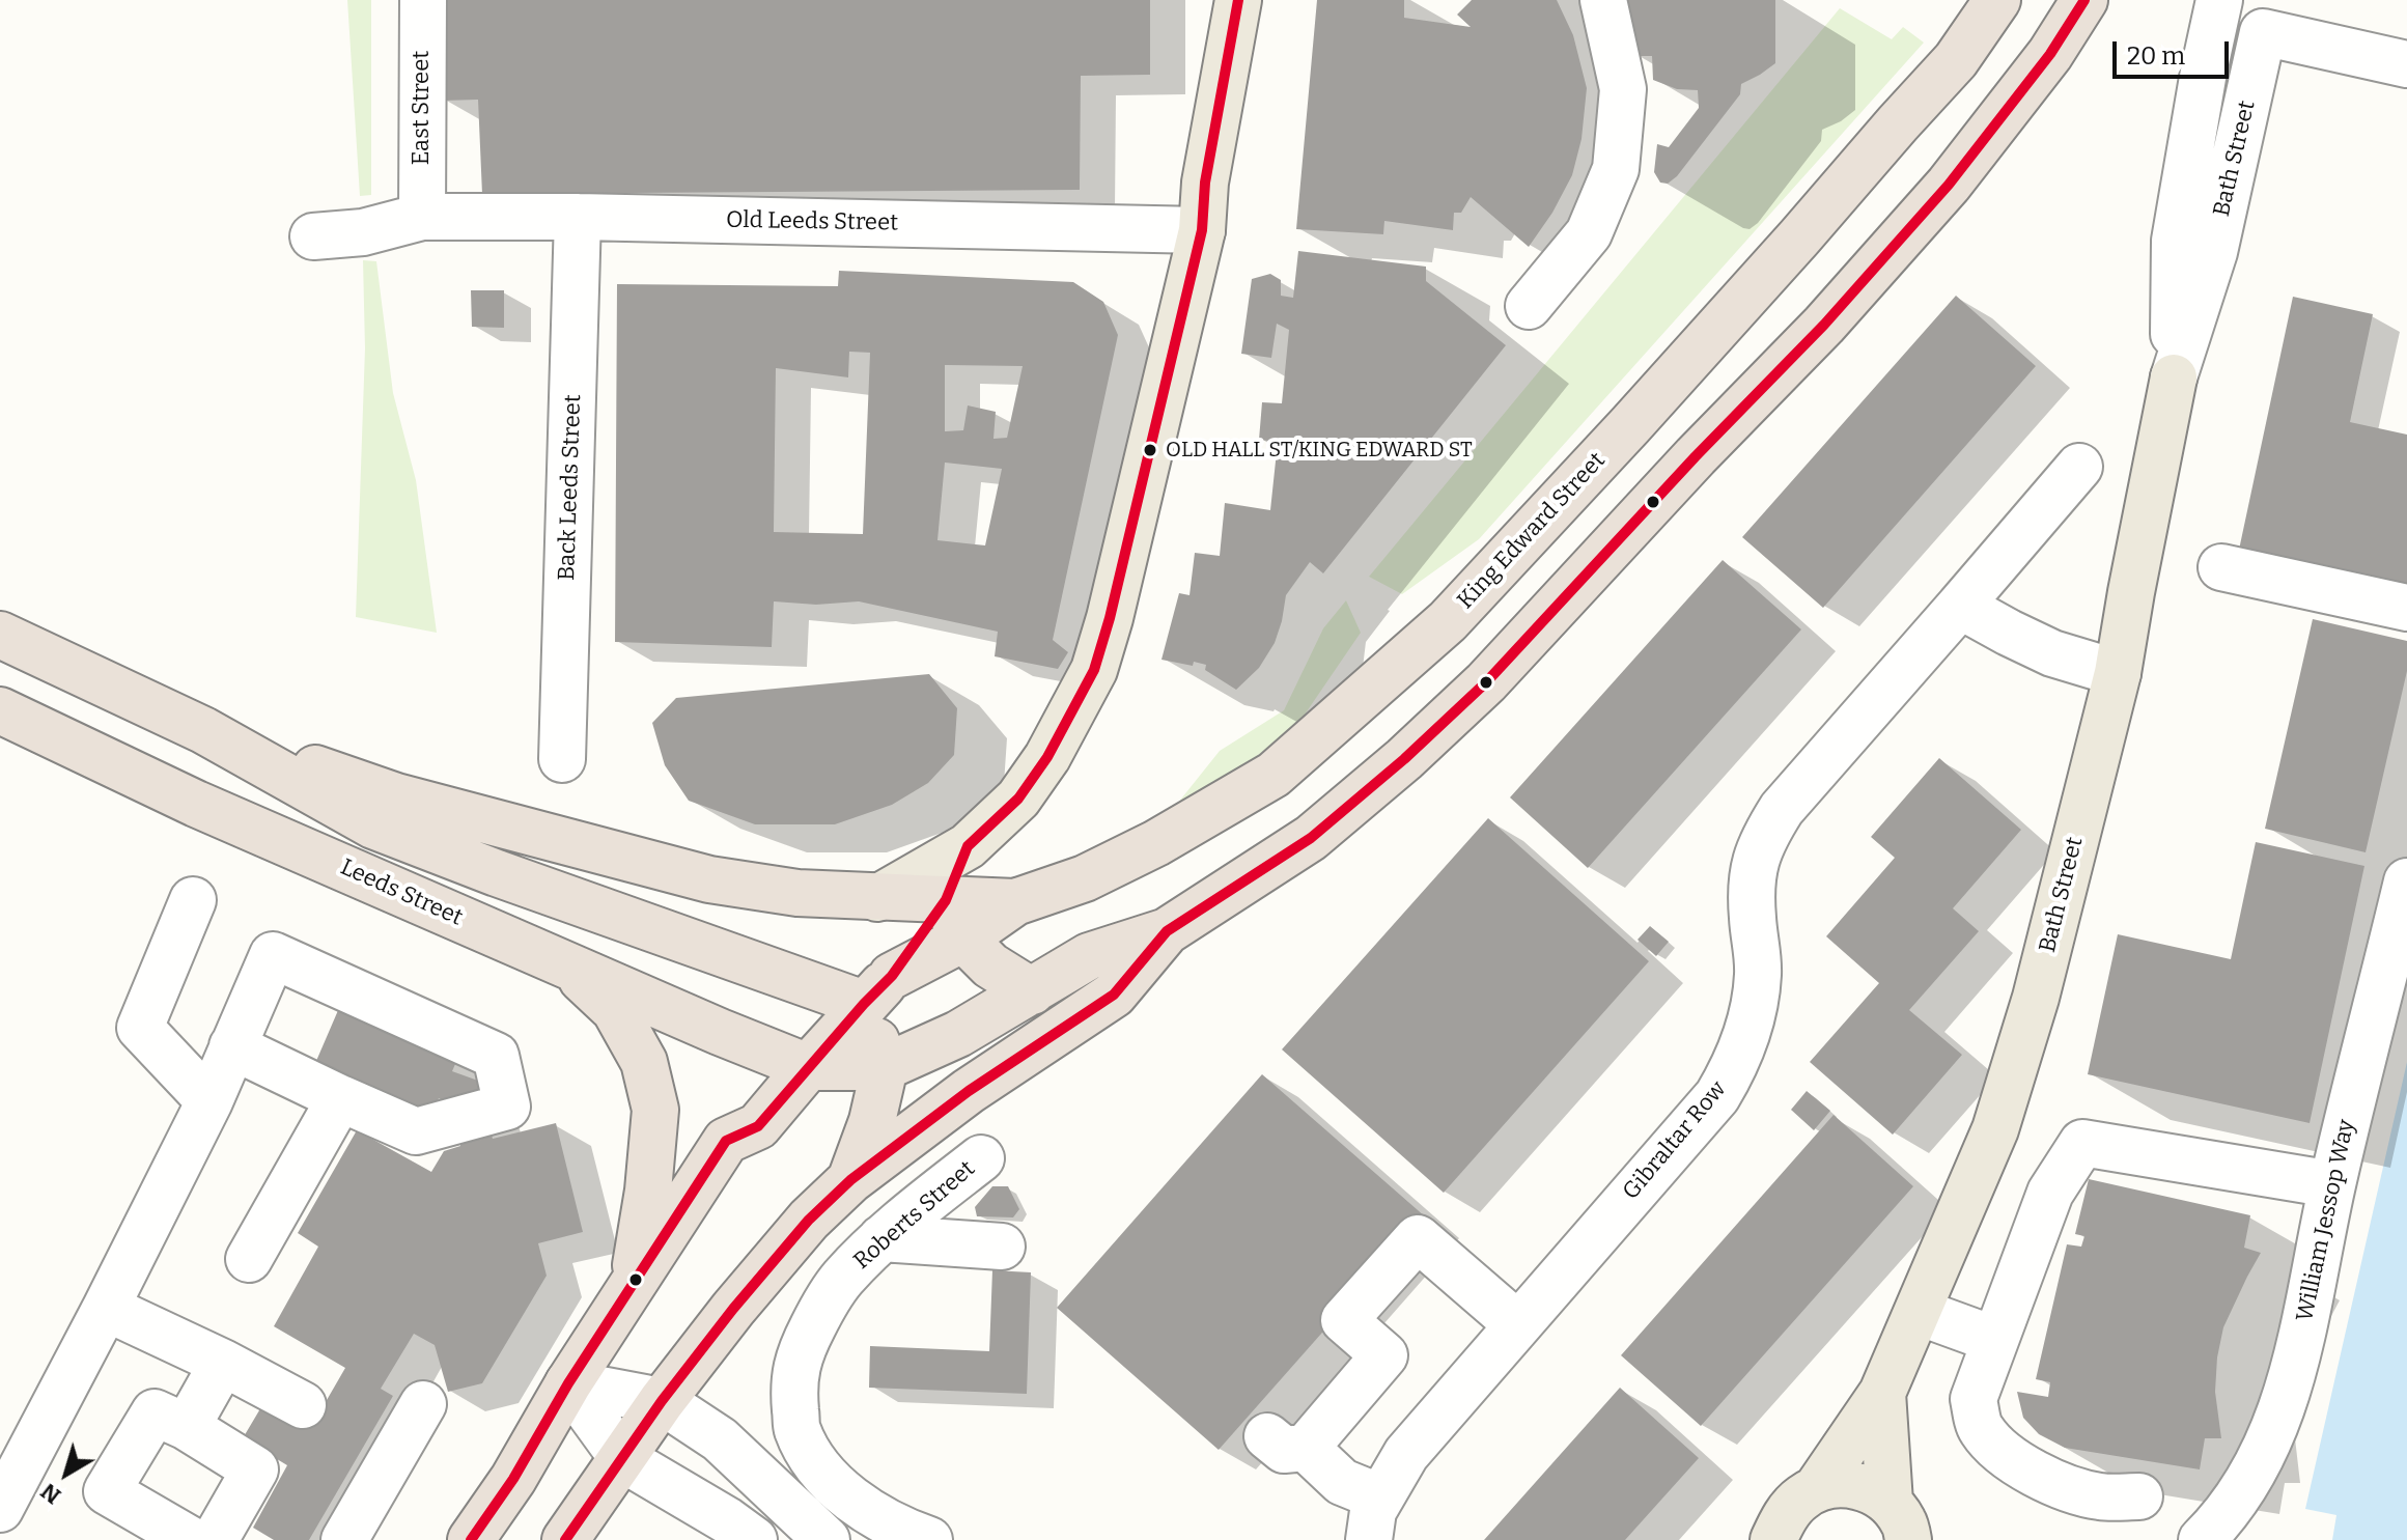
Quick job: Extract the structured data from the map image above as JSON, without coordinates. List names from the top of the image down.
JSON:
{
  "streets": {
    "highway": ["King Edward Street", "Leeds Street"],
    "main road": ["Bath Street"],
    "street": [
      "East Street",
      "Old Leeds Street",
      "Back Leeds Street",
      "Gibraltar Row",
      "Roberts Street",
      "William Jessop Way"
    ]
  },
  "crossings": [
    ["East Street", "Old Leeds Street"],
    ["Old Leeds Street", "Back Leeds Street"]
  ],
  "places": ["OLD HALL ST/KING EDWARD ST"],
  "scale_bar": "20 m",
  "north": "bottom left"
}
